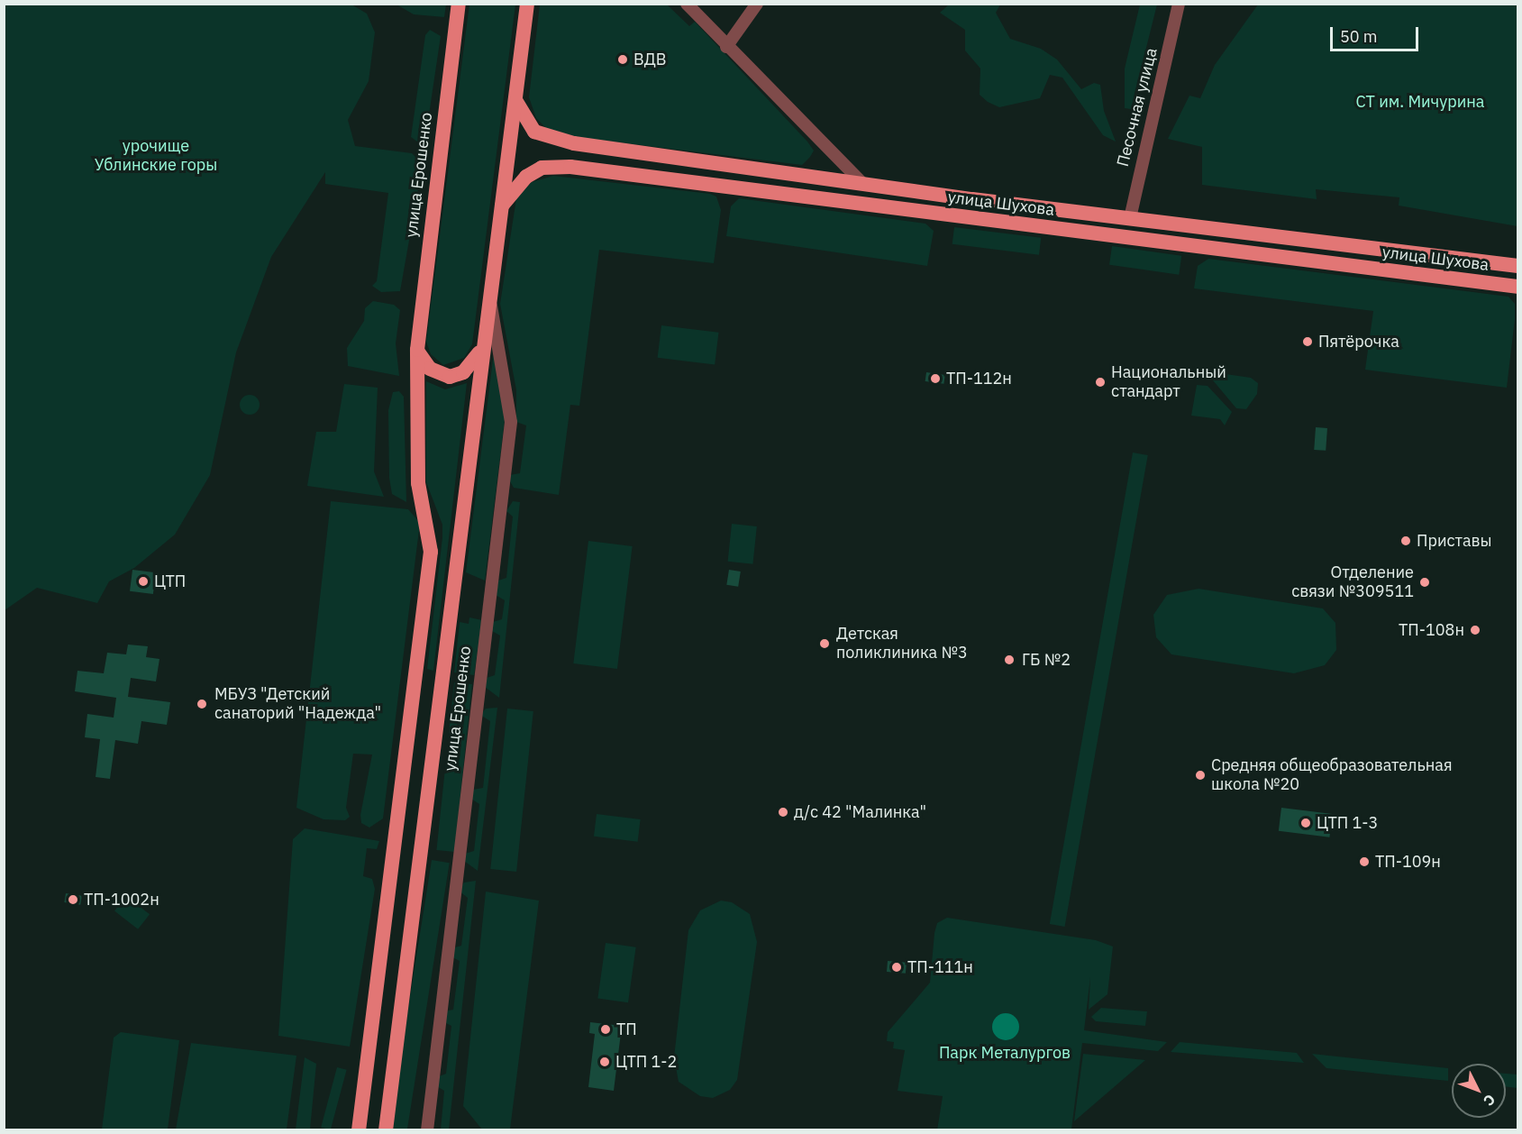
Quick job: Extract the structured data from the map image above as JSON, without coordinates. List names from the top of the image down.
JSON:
{
  "streets": {
    "main road": ["улица Ерошенко", "улица Шухова"],
    "street": ["Песочная улица"]
  },
  "crossings": [
    ["Песочная улица", "улица Шухова"],
    ["улица Ерошенко", "улица Шухова"]
  ],
  "parks": ["СТ им. Мичурина", "урочище Ублинские горы", "Парк Металургов"],
  "places": [
    "ВДВ",
    "Пятёрочка",
    "ТП-112н",
    "Национальный стандарт",
    "Приставы",
    "ЦТП",
    "Отделение связи №309511",
    "ТП-108н",
    "Детская поликлиника №3",
    "ГБ №2",
    "МБУЗ \"Детский санаторий \"Надежда\"",
    "Средняя общеобразовательная школа №20",
    "д/с 42 \"Малинка\"",
    "ЦТП 1-3",
    "ТП-109н",
    "ТП-1002н",
    "ТП-111н",
    "ТП",
    "ЦТП 1-2"
  ],
  "scale_bar": "50 m",
  "north": "bottom right"
}
